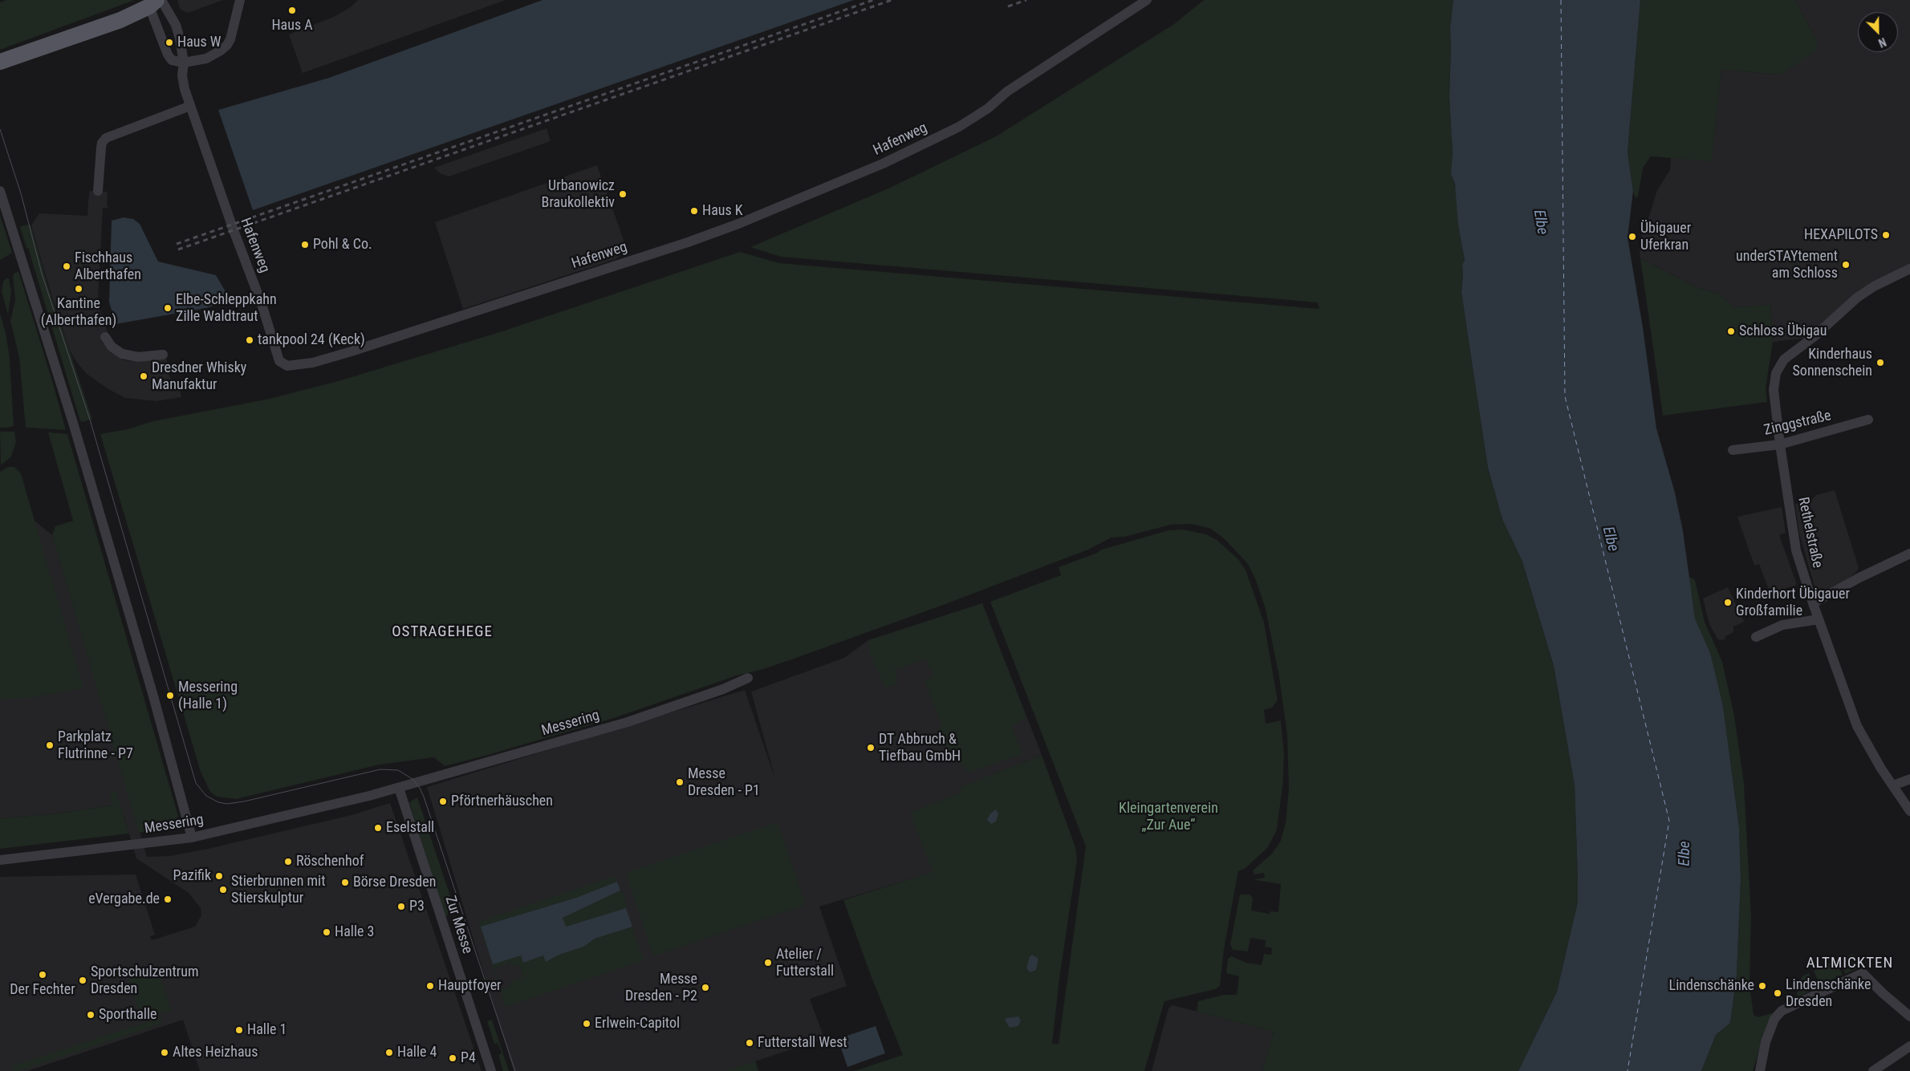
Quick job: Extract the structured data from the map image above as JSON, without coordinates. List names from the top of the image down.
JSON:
{
  "streets": {
    "street": [
      "Hafenweg",
      "Zinggstraße",
      "Rethelstraße",
      "Messering",
      "Zur Messe"
    ]
  },
  "crossings": [
    ["Zinggstraße", "Rethelstraße"],
    ["Messering", "Zur Messe"]
  ],
  "districts": ["OSTRAGEHEGE", "ALTMICKTEN"],
  "water": ["Elbe"],
  "parks": ["Kleingartenverein „Zur Aue“"],
  "places": [
    "Haus A",
    "Haus W",
    "Urbanowicz Braukollektiv",
    "Haus K",
    "HEXAPILOTS",
    "Übigauer Uferkran",
    "Pohl & Co.",
    "underSTAYtement am Schloss",
    "Fischhaus Alberthafen",
    "Kantine (Alberthafen)",
    "Elbe-Schleppkahn Zille Waldtraut",
    "Schloss Übigau",
    "tankpool 24 (Keck)",
    "Kinderhaus Sonnenschein",
    "Dresdner Whisky Manufaktur",
    "Kinderhort Übigauer Großfamilie",
    "Messering (Halle 1)",
    "Parkplatz Flutrinne - P7",
    "DT Abbruch & Tiefbau GmbH",
    "Messe Dresden - P1",
    "Pförtnerhäuschen",
    "Eselstall",
    "Röschenhof",
    "Pazifik",
    "Börse Dresden",
    "Stierbrunnen mit Stierskulptur",
    "eVergabe.de",
    "P3",
    "Halle 3",
    "Atelier / Futterstall",
    "Der Fechter",
    "Sportschulzentrum Dresden",
    "Hauptfoyer",
    "Lindenschänke",
    "Messe Dresden - P2",
    "Lindenschänke Dresden",
    "Sporthalle",
    "Erlwein-Capitol",
    "Halle 1",
    "Futterstall West",
    "Altes Heizhaus",
    "Halle 4",
    "P4"
  ],
  "north": "bottom right"
}
